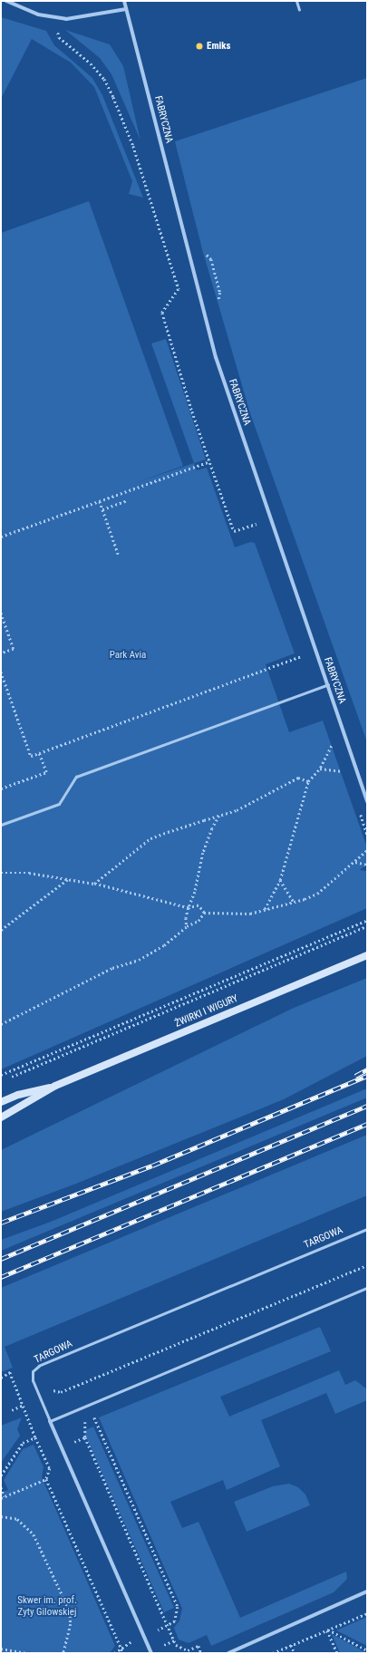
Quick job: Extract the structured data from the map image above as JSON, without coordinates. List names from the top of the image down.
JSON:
{
  "streets": {
    "main road": ["ŻWIRKI I WIGURY"],
    "street": ["FABRYCZNA"],
    "lane": ["TARGOWA"]
  },
  "parks": ["Park Avia", "Skwer im. prof. Zyty Gilowskiej"],
  "places": ["Emiks"]
}
